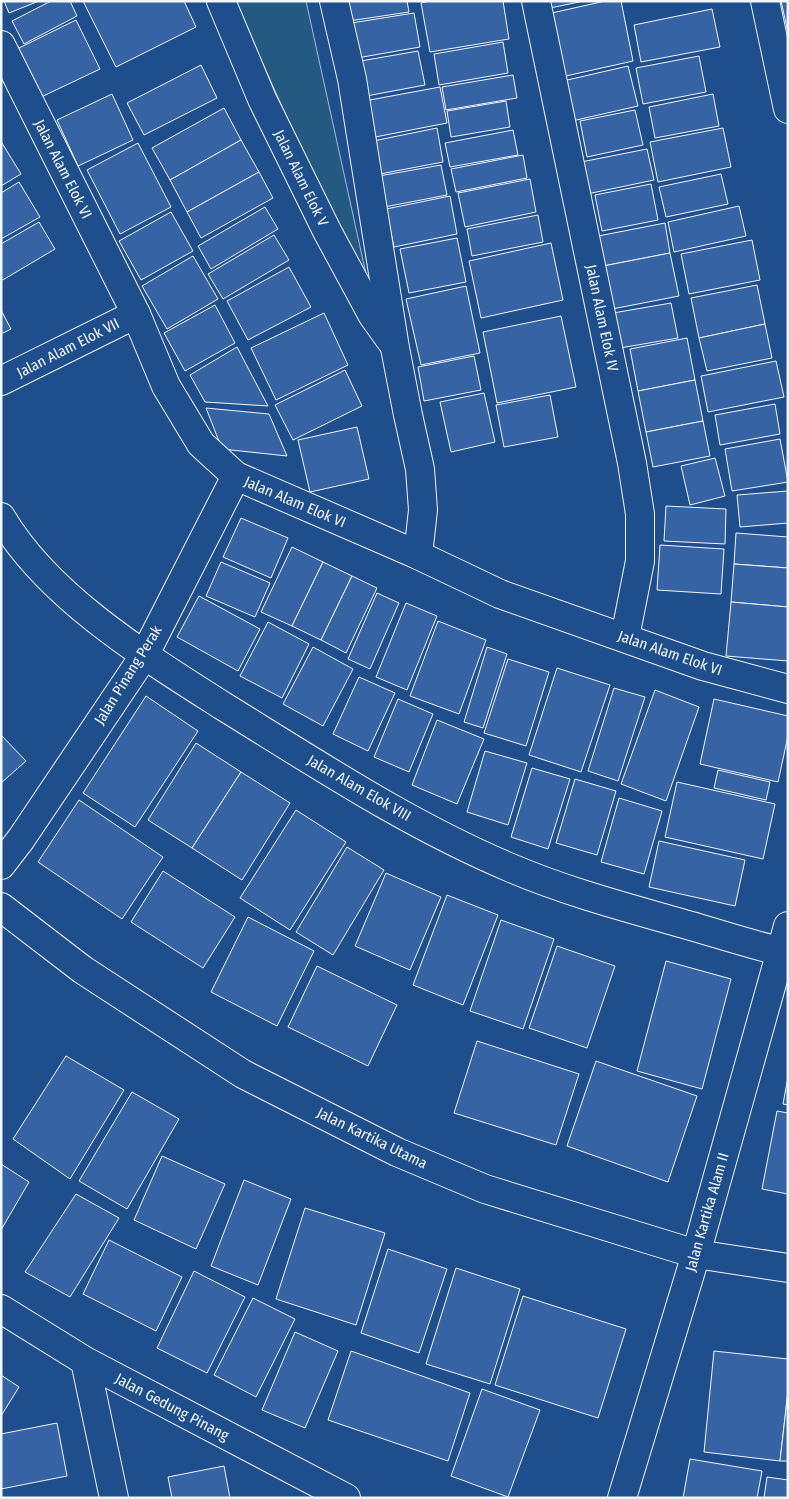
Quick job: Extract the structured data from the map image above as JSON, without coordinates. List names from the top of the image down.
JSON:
{
  "streets": {
    "street": [
      "Jalan Alam Elok VI",
      "Jalan Alam Elok V",
      "Jalan Alam Elok IV",
      "Jalan Alam Elok VII",
      "Jalan Pinang Perak",
      "Jalan Alam Elok VIII",
      "Jalan Kartika Utama",
      "Jalan Kartika Alam II",
      "Jalan Gedung Pinang"
    ]
  },
  "crossings": [
    ["Jalan Alam Elok VI", "Jalan Alam Elok V"],
    ["Jalan Alam Elok VI", "Jalan Alam Elok IV"],
    ["Jalan Alam Elok VI", "Jalan Alam Elok VII"],
    ["Jalan Alam Elok VI", "Jalan Pinang Perak"],
    ["Jalan Pinang Perak", "Jalan Alam Elok VIII"],
    ["Jalan Alam Elok VIII", "Jalan Kartika Alam II"],
    ["Jalan Kartika Utama", "Jalan Kartika Alam II"]
  ]
}
